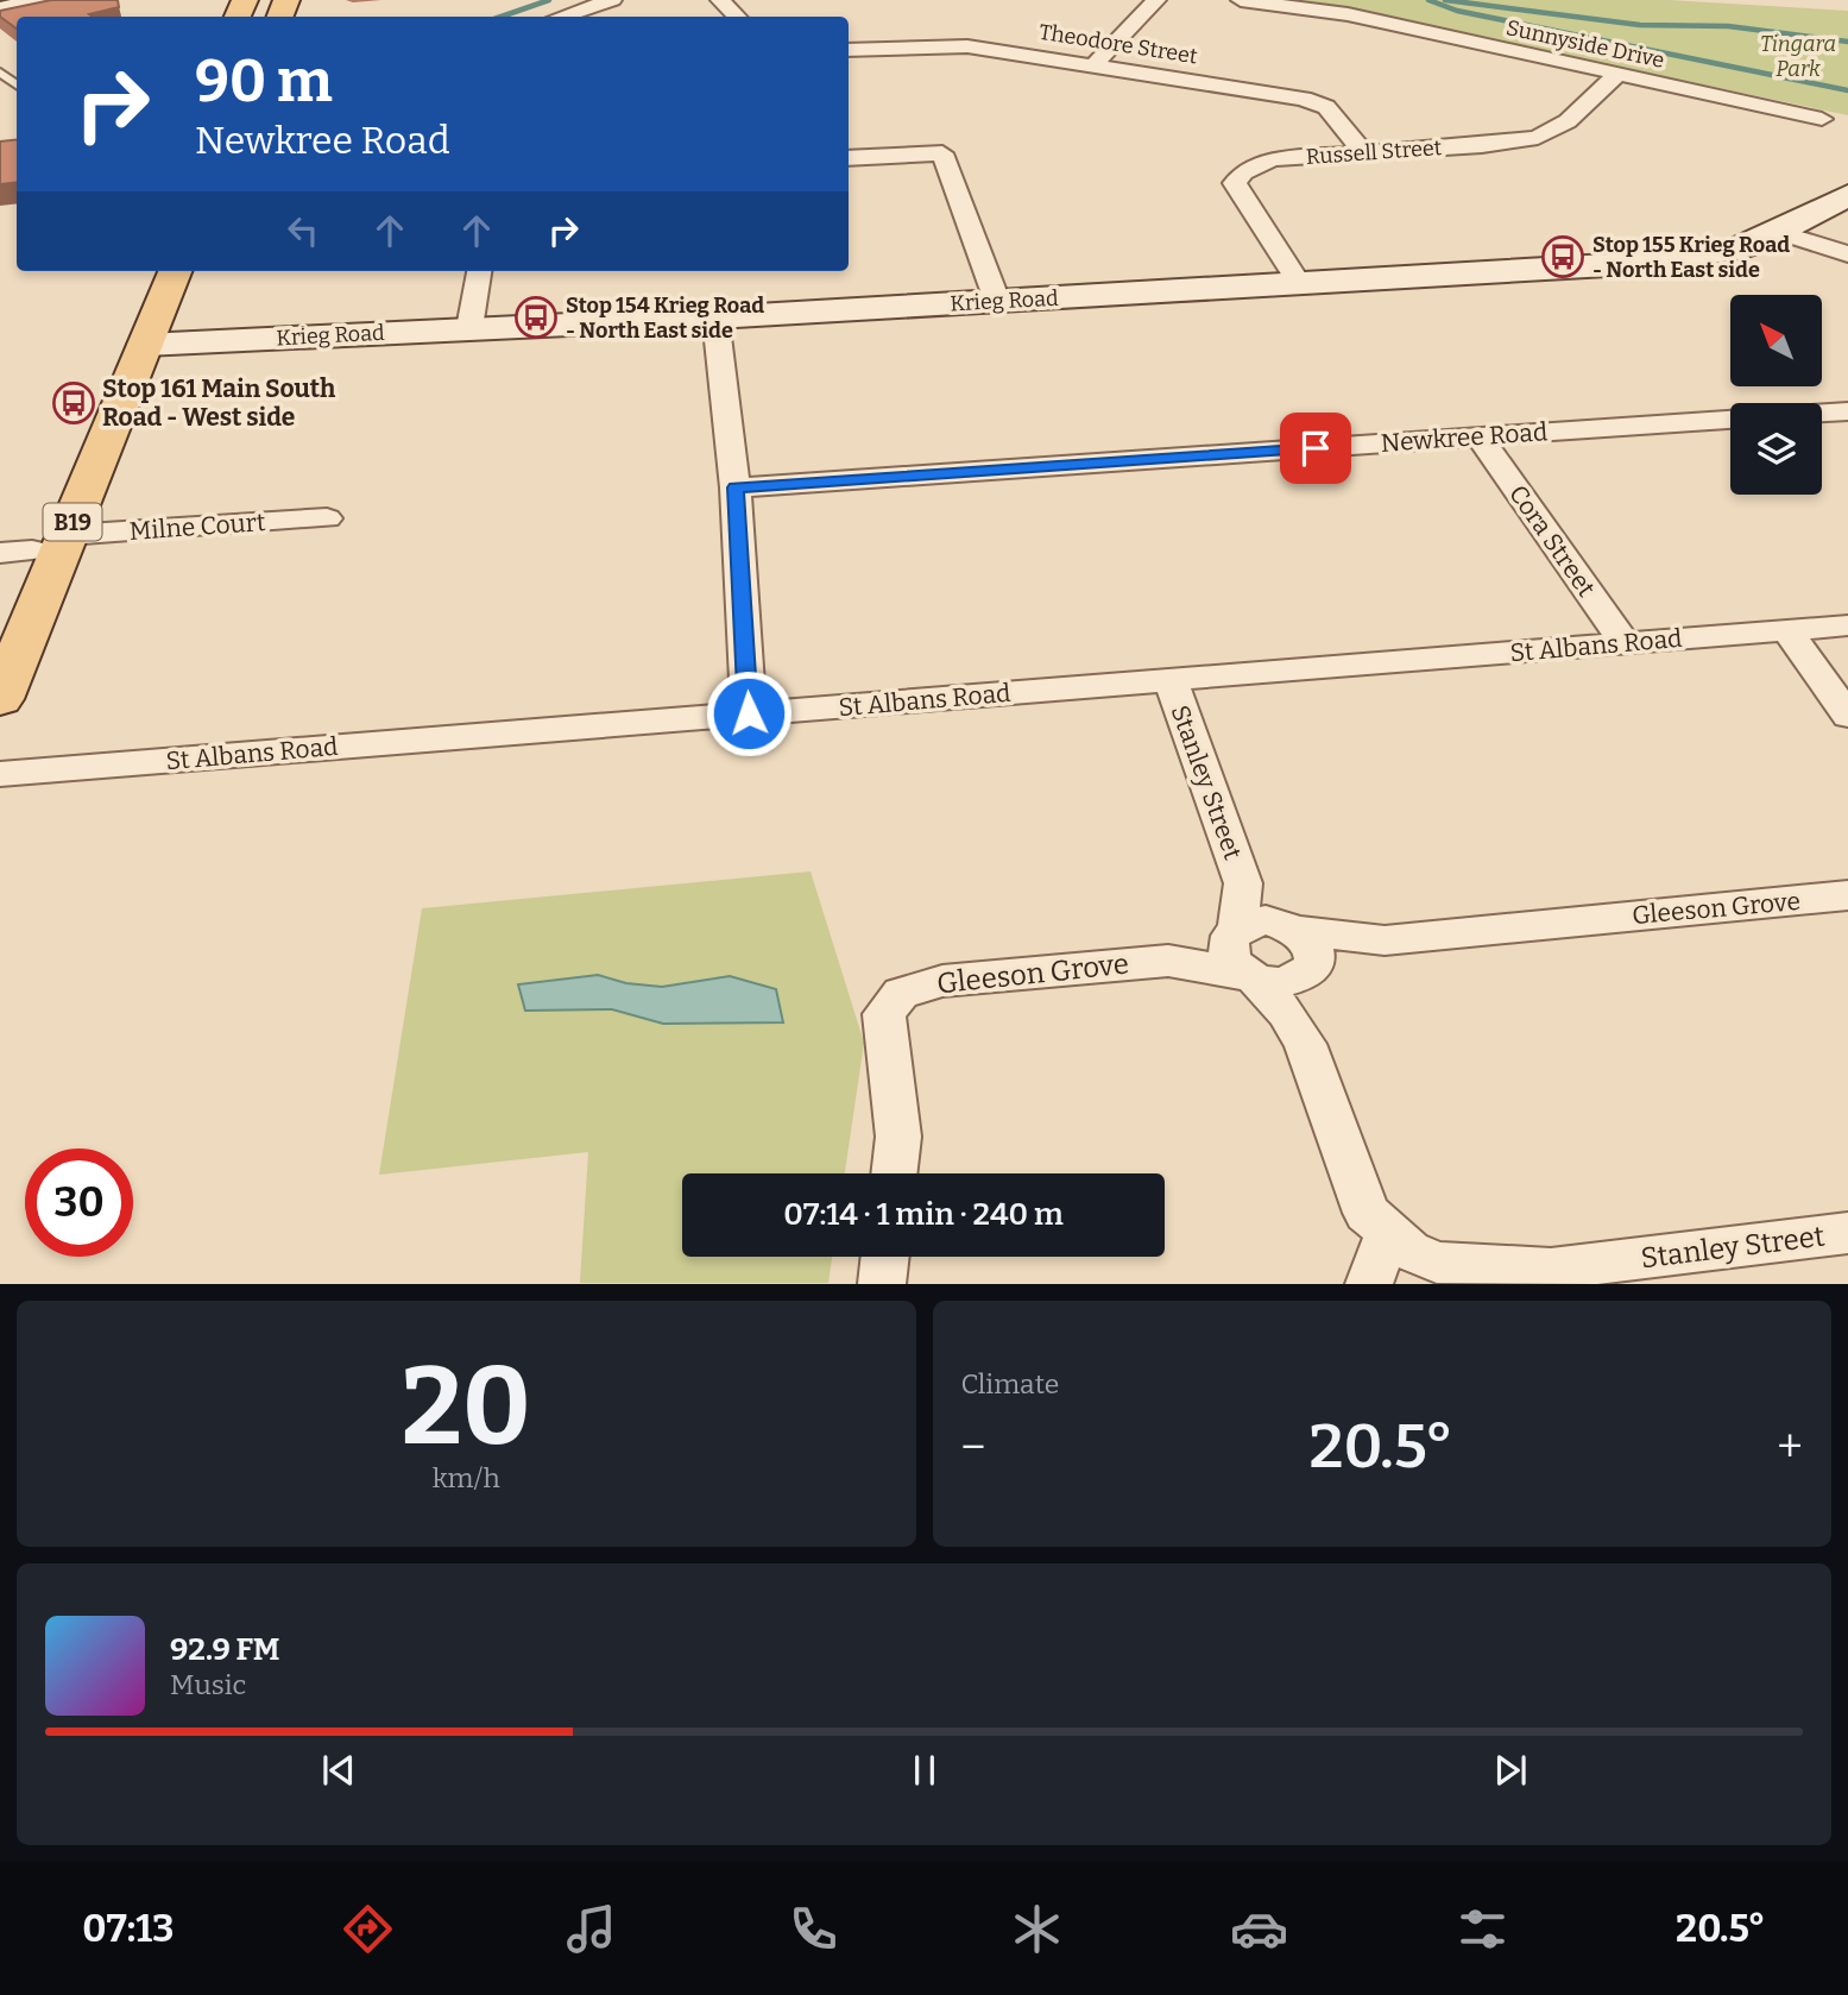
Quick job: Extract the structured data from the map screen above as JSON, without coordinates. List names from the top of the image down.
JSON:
{
  "streets": {
    "main road": ["B19"],
    "street": [
      "Theodore Street",
      "Sunnyside Drive",
      "Russell Street",
      "Krieg Road",
      "Newkree Road",
      "Milne Court",
      "Cora Street",
      "St Albans Road",
      "Stanley Street",
      "Gleeson Grove"
    ]
  },
  "crossings": [
    ["Theodore Street", "Russell Street"],
    ["Sunnyside Drive", "Russell Street"],
    ["Russell Street", "Krieg Road"],
    ["Krieg Road", "B19"],
    ["Newkree Road", "Cora Street"],
    ["B19", "Milne Court"],
    ["Cora Street", "St Albans Road"],
    ["St Albans Road", "Stanley Street"],
    ["Stanley Street", "Gleeson Grove"]
  ],
  "parks": ["Tingara Park"],
  "places": {
    "bus stop": ["Stop 155 Krieg Road - North East side", "Stop 154 Krieg Road - North East side", "Stop 161 Main South Road - West side"]
  },
  "north": "top left",
  "page": {
    "turn": ["90 m", "Newkree Road"],
    "limit": "30",
    "trip": "07:14 · 1 min · 240 m",
    "tile": [
      ["20", "km/h"],
      "Climate"
    ],
    "heat": ["−", "20.5°", "+"],
    "song": ["92.9 FM", "Music"],
    "tabs": ["07:13", "20.5°"]
  }
}
